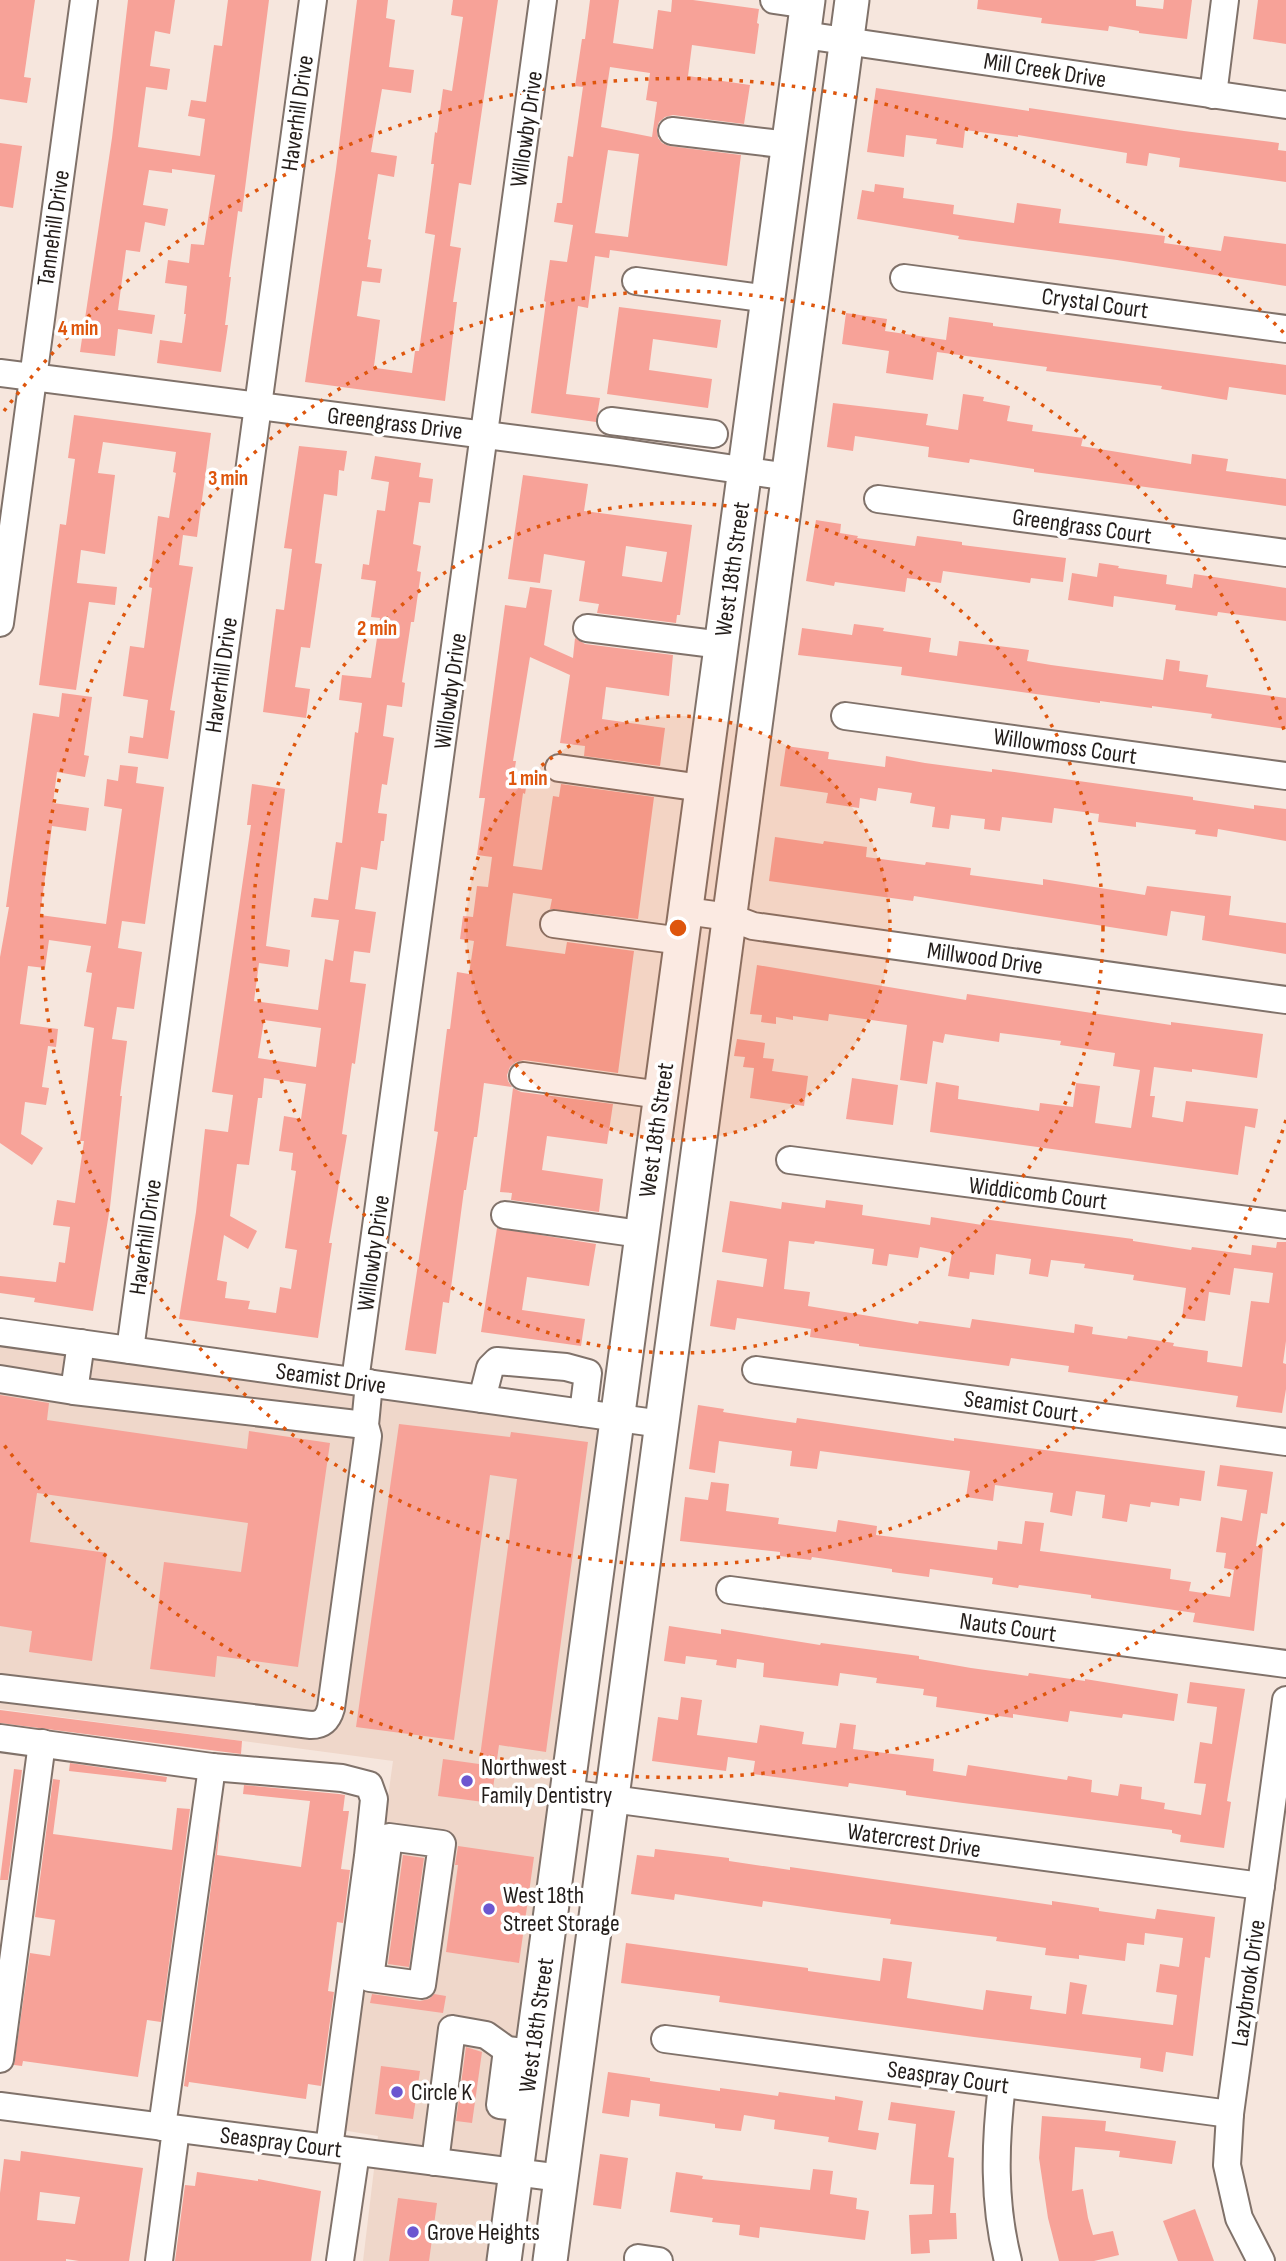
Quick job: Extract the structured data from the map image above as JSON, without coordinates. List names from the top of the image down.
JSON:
{
  "streets": {
    "main road": ["West 18th Street"],
    "street": [
      "Mill Creek Drive",
      "Haverhill Drive",
      "Willowby Drive",
      "Tannehill Drive",
      "Crystal Court",
      "Greengrass Drive",
      "Greengrass Court",
      "Willowmoss Court",
      "Millwood Drive",
      "Widdicomb Court",
      "Seamist Drive",
      "Seamist Court",
      "Nauts Court",
      "Watercrest Drive",
      "Lazybrook Drive",
      "Seaspray Court"
    ]
  },
  "crossings": [
    ["Mill Creek Drive", "West 18th Street"],
    ["Haverhill Drive", "Greengrass Drive"],
    ["Haverhill Drive", "Seamist Drive"],
    ["Willowby Drive", "Greengrass Drive"],
    ["Willowby Drive", "Seamist Drive"],
    ["Tannehill Drive", "Greengrass Drive"],
    ["Greengrass Drive", "West 18th Street"],
    ["West 18th Street", "Millwood Drive"],
    ["West 18th Street", "Seamist Drive"],
    ["West 18th Street", "Watercrest Drive"],
    ["West 18th Street", "Seaspray Court"],
    ["Watercrest Drive", "Lazybrook Drive"],
    ["Lazybrook Drive", "Seaspray Court"]
  ],
  "places": [
    "Northwest Family Dentistry",
    "West 18th Street Storage",
    "Circle K",
    "Grove Heights"
  ],
  "rings": [
    "4 min",
    "3 min",
    "2 min",
    "1 min"
  ]
}
